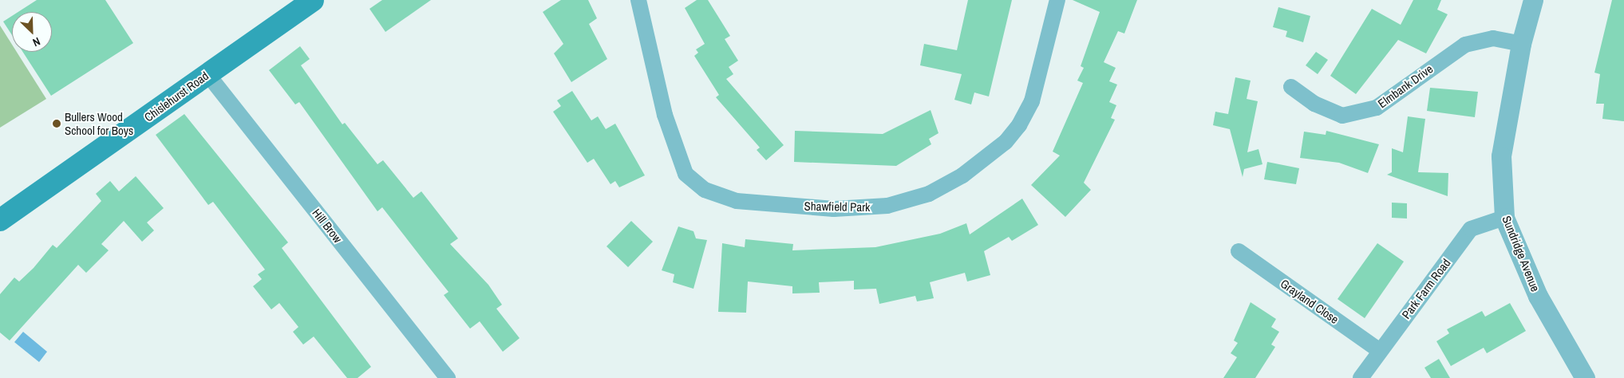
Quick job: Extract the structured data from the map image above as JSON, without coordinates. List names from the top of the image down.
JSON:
{
  "streets": {
    "main road": ["Chislehurst Road"],
    "street": [
      "Elmbank Drive",
      "Shawfield Park",
      "Hill Brow",
      "Sundridge Avenue",
      "Park Farm Road",
      "Grayland Close"
    ]
  },
  "crossings": [
    ["Elmbank Drive", "Sundridge Avenue"],
    ["Chislehurst Road", "Hill Brow"],
    ["Sundridge Avenue", "Park Farm Road"],
    ["Park Farm Road", "Grayland Close"]
  ],
  "places": ["Bullers Wood School for Boys"],
  "north": "bottom right"
}
